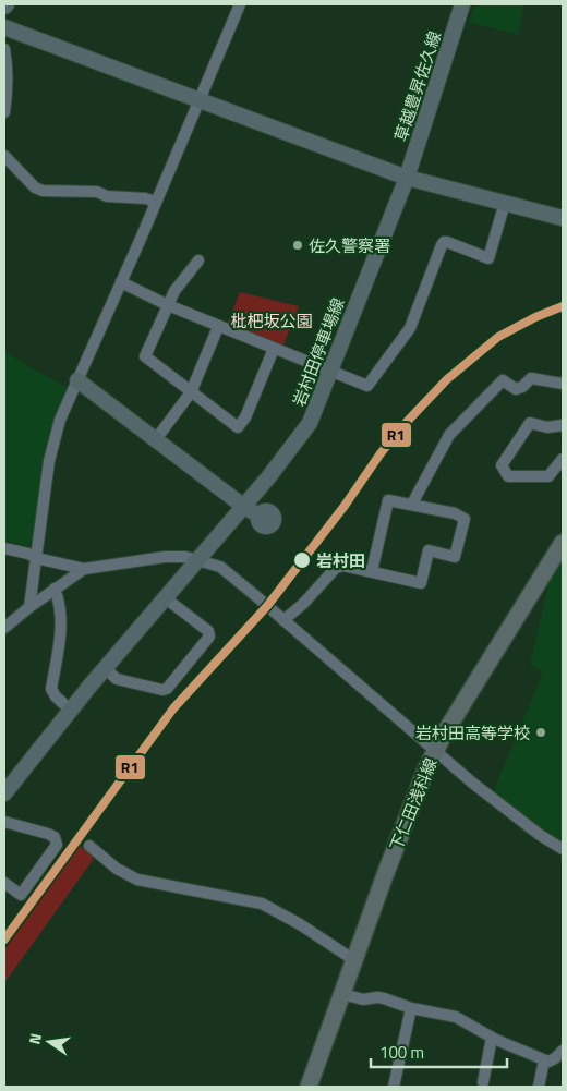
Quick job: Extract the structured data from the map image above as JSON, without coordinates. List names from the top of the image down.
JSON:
{
  "streets": {
    "main road": ["下仁田浅科線"],
    "street": ["草越豊昇佐久線", "岩村田停車場線"]
  },
  "crossings": [
    ["草越豊昇佐久線", "岩村田停車場線"]
  ],
  "parks": ["枇杷坂公園"],
  "places": ["佐久警察署", "岩村田", "岩村田高等学校"],
  "lines": ["transit line R1"],
  "scale_bar": "100 m",
  "north": "left"
}
